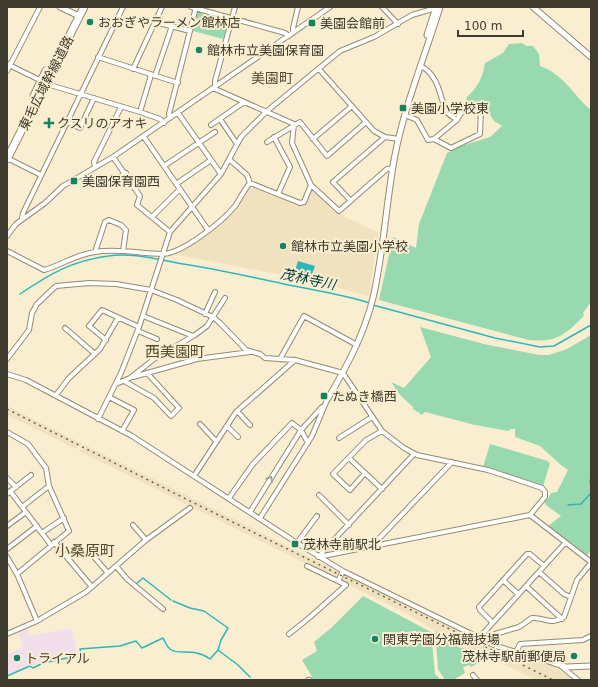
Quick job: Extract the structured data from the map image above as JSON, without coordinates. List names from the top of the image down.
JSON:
{
  "streets": {
    "highway": ["東毛広域幹線道路"]
  },
  "districts": ["美園町", "西美園町", "小桑原町"],
  "water": ["茂林寺川"],
  "places": {
    "other": [
      "おおぎやラーメン館林店",
      "館林市立美園保育園",
      "館林市立美園小学校",
      "関東学園分福競技場",
      "茂林寺駅前郵便局",
      "トライアル"
    ],
    "transit": [
      "美園会館前",
      "美園小学校東",
      "美園保育園西",
      "たぬき橋西",
      "茂林寺前駅北"
    ],
    "health": ["クスリのアオキ"]
  },
  "scale_bar": "100 m"
}
